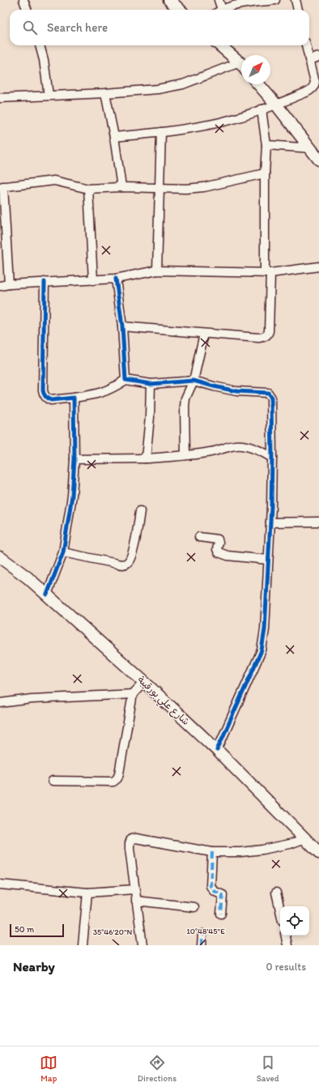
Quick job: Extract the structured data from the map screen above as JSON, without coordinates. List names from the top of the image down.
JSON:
{
  "streets": {
    "main road": ["شارع علي بورقيبة"]
  },
  "scale_bar": "50 m",
  "north": "top right",
  "page": {
    "search": "Search here",
    "scale": "50 m",
    "heading": ["Nearby", "0 results"],
    "nav": ["Map", "Directions", "Saved"]
  },
  "coordinates": ["10°48'45\"E", "35°46'20\"N"]
}
